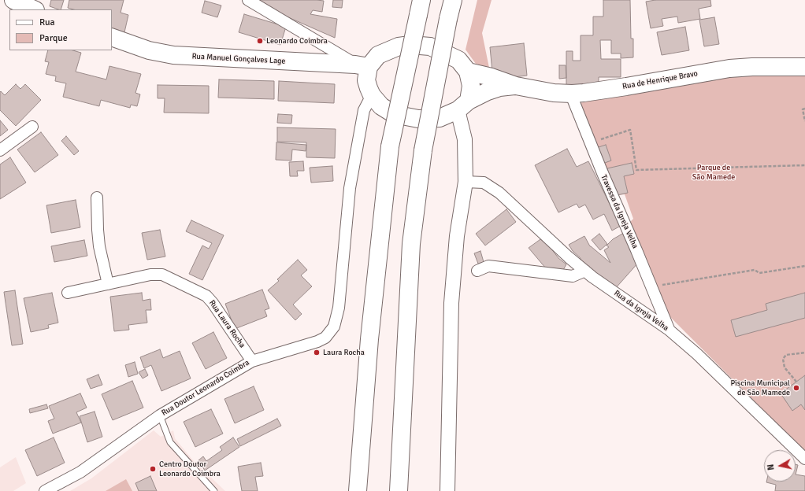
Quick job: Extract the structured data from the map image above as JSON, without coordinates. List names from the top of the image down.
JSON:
{
  "streets": {
    "main road": ["Rua Manuel Gonçalves Lage", "Rua de Henrique Bravo"],
    "street": [
      "Travessa da Igreja Velha",
      "Rua da Igreja Velha",
      "Rua Laura Rocha",
      "Rua Doutor Leonardo Coimbra"
    ]
  },
  "crossings": [
    ["Rua Manuel Gonçalves Lage", "Rua de Henrique Bravo"],
    ["Rua Manuel Gonçalves Lage", "Rua Doutor Leonardo Coimbra"],
    ["Rua de Henrique Bravo", "Travessa da Igreja Velha"],
    ["Rua de Henrique Bravo", "Rua Doutor Leonardo Coimbra"],
    ["Travessa da Igreja Velha", "Rua da Igreja Velha"],
    ["Rua Laura Rocha", "Rua Doutor Leonardo Coimbra"]
  ],
  "parks": ["Parque de São Mamede"],
  "places": [
    "Leonardo Coimbra",
    "Laura Rocha",
    "Piscina Municipal de São Mamede",
    "Centro Doutor Leonardo Coimbra"
  ],
  "legend": ["Rua", "Parque"],
  "north": "left"
}
